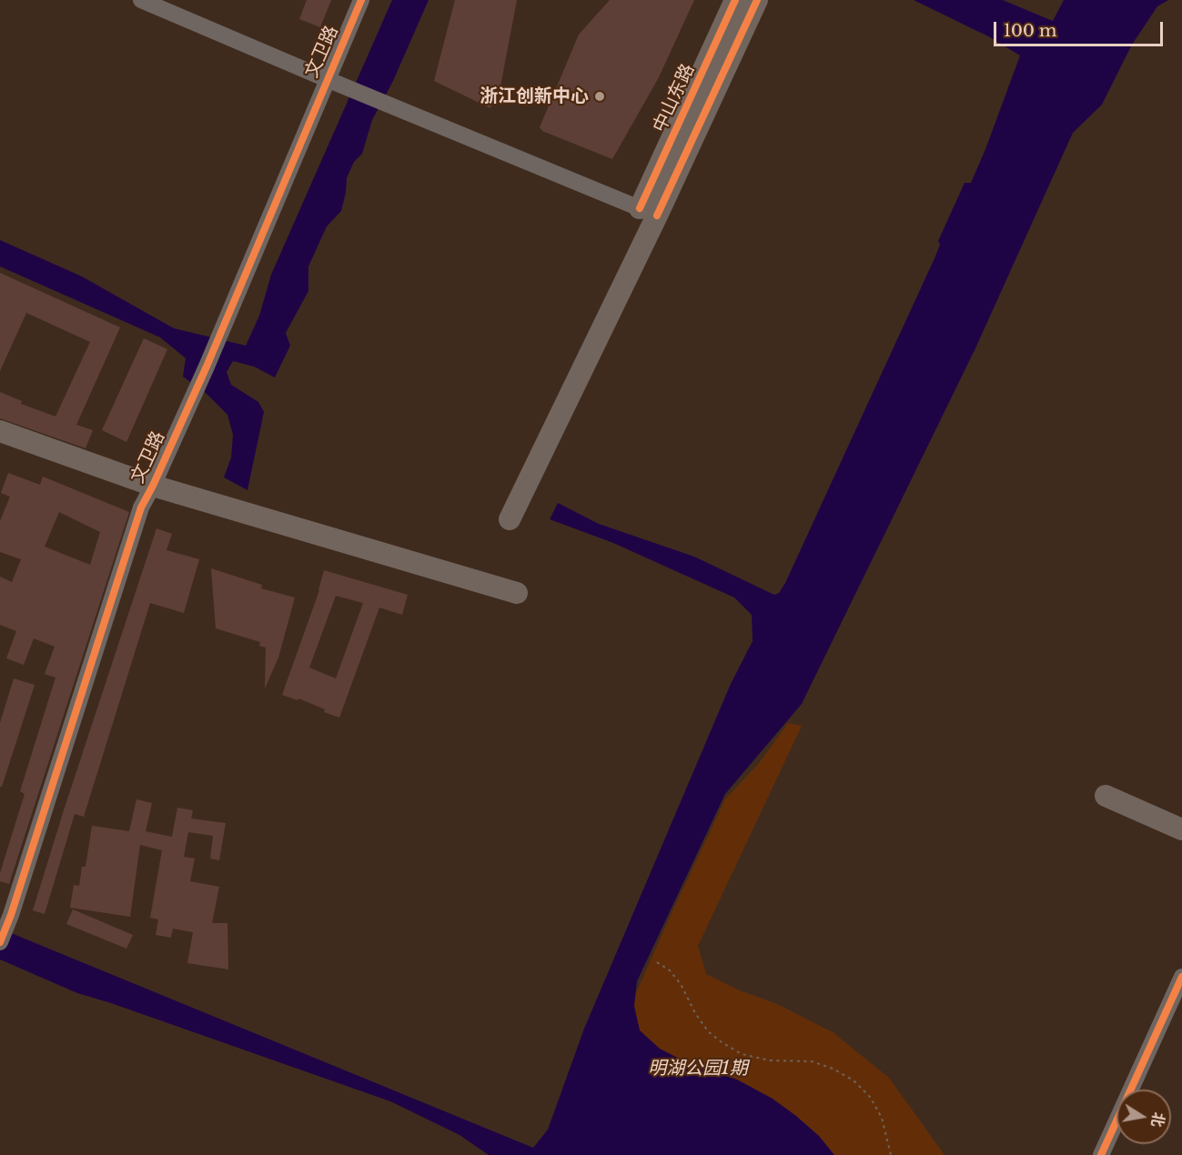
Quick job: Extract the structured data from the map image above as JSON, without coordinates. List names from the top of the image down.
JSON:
{
  "streets": {
    "main road": ["中山东路"],
    "street": ["文卫路"]
  },
  "parks": ["明湖公园1期"],
  "places": ["浙江创新中心"],
  "scale_bar": "100 m",
  "north": "right"
}
